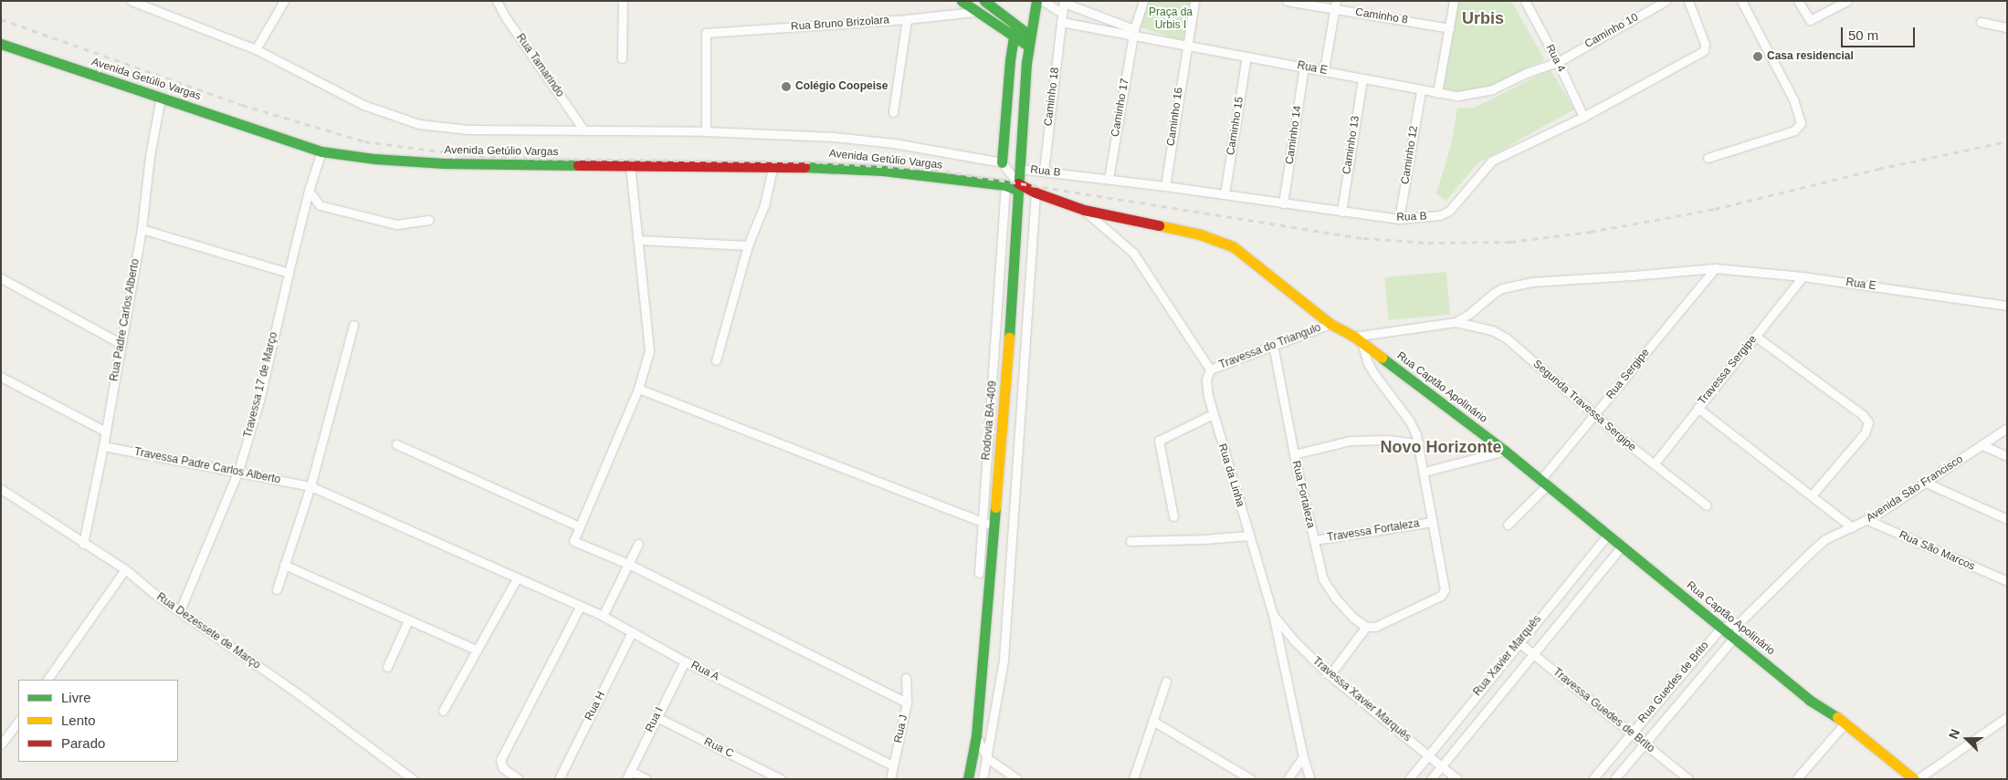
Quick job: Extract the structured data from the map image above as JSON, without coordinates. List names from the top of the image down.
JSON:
{
  "streets": {
    "street": [
      "Caminho 8",
      "Rua Bruno Brizolara",
      "Caminho 10",
      "Rua 4",
      "Rua Tamarindo",
      "Rua E",
      "Avenida Getúlio Vargas",
      "Caminho 18",
      "Caminho 17",
      "Caminho 16",
      "Caminho 15",
      "Caminho 14",
      "Caminho 13",
      "Caminho 12",
      "Rua B",
      "Rua Padre Carlos Alberto",
      "Travessa do Triangulo",
      "Travessa Sergipe",
      "Rua Sergipe",
      "Travessa 17 de Março",
      "Rua Captão Apolinário",
      "Segunda Travessa Sergipe",
      "Rodovia BA-409",
      "Travessa Padre Carlos Alberto",
      "Rua da Linha",
      "Avenida São Francisco",
      "Rua Fortaleza",
      "Travessa Fortaleza",
      "Rua São Marcos",
      "Rua Dezessete de Março",
      "Rua Xavier Marquês",
      "Rua A",
      "Rua Guedes de Brito",
      "Travessa Xavier Marquês",
      "Rua H",
      "Travessa Guedes de Brito",
      "Rua I",
      "Rua J",
      "Rua C"
    ]
  },
  "crossings": [
    ["Rua Bruno Brizolara", "Avenida Getúlio Vargas"],
    ["Caminho 10", "Rua 4"],
    ["Caminho 10", "Rua E"],
    ["Rua 4", "Rua E"],
    ["Rua 4", "Rua B"],
    ["Rua Tamarindo", "Avenida Getúlio Vargas"],
    ["Rua E", "Caminho 18"],
    ["Rua E", "Caminho 17"],
    ["Rua E", "Caminho 16"],
    ["Rua E", "Caminho 15"],
    ["Rua E", "Caminho 14"],
    ["Rua E", "Caminho 13"],
    ["Rua E", "Caminho 12"],
    ["Rua E", "Travessa Sergipe"],
    ["Rua E", "Rua Sergipe"],
    ["Rua E", "Segunda Travessa Sergipe"],
    ["Avenida Getúlio Vargas", "Rua Padre Carlos Alberto"],
    ["Avenida Getúlio Vargas", "Travessa 17 de Março"],
    ["Avenida Getúlio Vargas", "Rua Captão Apolinário"],
    ["Avenida Getúlio Vargas", "Rodovia BA-409"],
    ["Caminho 18", "Rua B"],
    ["Caminho 17", "Rua B"],
    ["Caminho 16", "Rua B"],
    ["Caminho 15", "Rua B"],
    ["Caminho 14", "Rua B"],
    ["Caminho 13", "Rua B"],
    ["Caminho 12", "Rua B"],
    ["Rua B", "Rodovia BA-409"],
    ["Rua Padre Carlos Alberto", "Travessa Padre Carlos Alberto"],
    ["Rua Padre Carlos Alberto", "Rua Dezessete de Março"],
    ["Travessa do Triangulo", "Rua Captão Apolinário"],
    ["Travessa do Triangulo", "Rua da Linha"],
    ["Travessa do Triangulo", "Rua Fortaleza"],
    ["Travessa Sergipe", "Segunda Travessa Sergipe"],
    ["Rua Sergipe", "Rua Captão Apolinário"],
    ["Rua Sergipe", "Segunda Travessa Sergipe"],
    ["Travessa 17 de Março", "Travessa Padre Carlos Alberto"],
    ["Travessa 17 de Março", "Rua Dezessete de Março"],
    ["Rua Captão Apolinário", "Rodovia BA-409"],
    ["Rua Captão Apolinário", "Avenida São Francisco"],
    ["Rua Captão Apolinário", "Rua Xavier Marquês"],
    ["Rua Captão Apolinário", "Rua Guedes de Brito"],
    ["Travessa Padre Carlos Alberto", "Rua A"],
    ["Rua da Linha", "Travessa Xavier Marquês"],
    ["Avenida São Francisco", "Rua São Marcos"],
    ["Avenida São Francisco", "Rua Guedes de Brito"],
    ["Rua Fortaleza", "Travessa Fortaleza"],
    ["Rua Xavier Marquês", "Travessa Xavier Marquês"],
    ["Rua Xavier Marquês", "Travessa Guedes de Brito"],
    ["Rua A", "Rua H"],
    ["Rua A", "Rua I"],
    ["Rua A", "Rua J"],
    ["Rua Guedes de Brito", "Travessa Guedes de Brito"],
    ["Rua I", "Rua C"]
  ],
  "districts": ["Urbis", "Novo Horizonte"],
  "parks": ["Praça da Urbis I"],
  "places": ["Casa residencial", "Colégio Coopeise"],
  "legend": ["Livre", "Lento", "Parado"],
  "scale_bar": "50 m",
  "north": "left"
}
